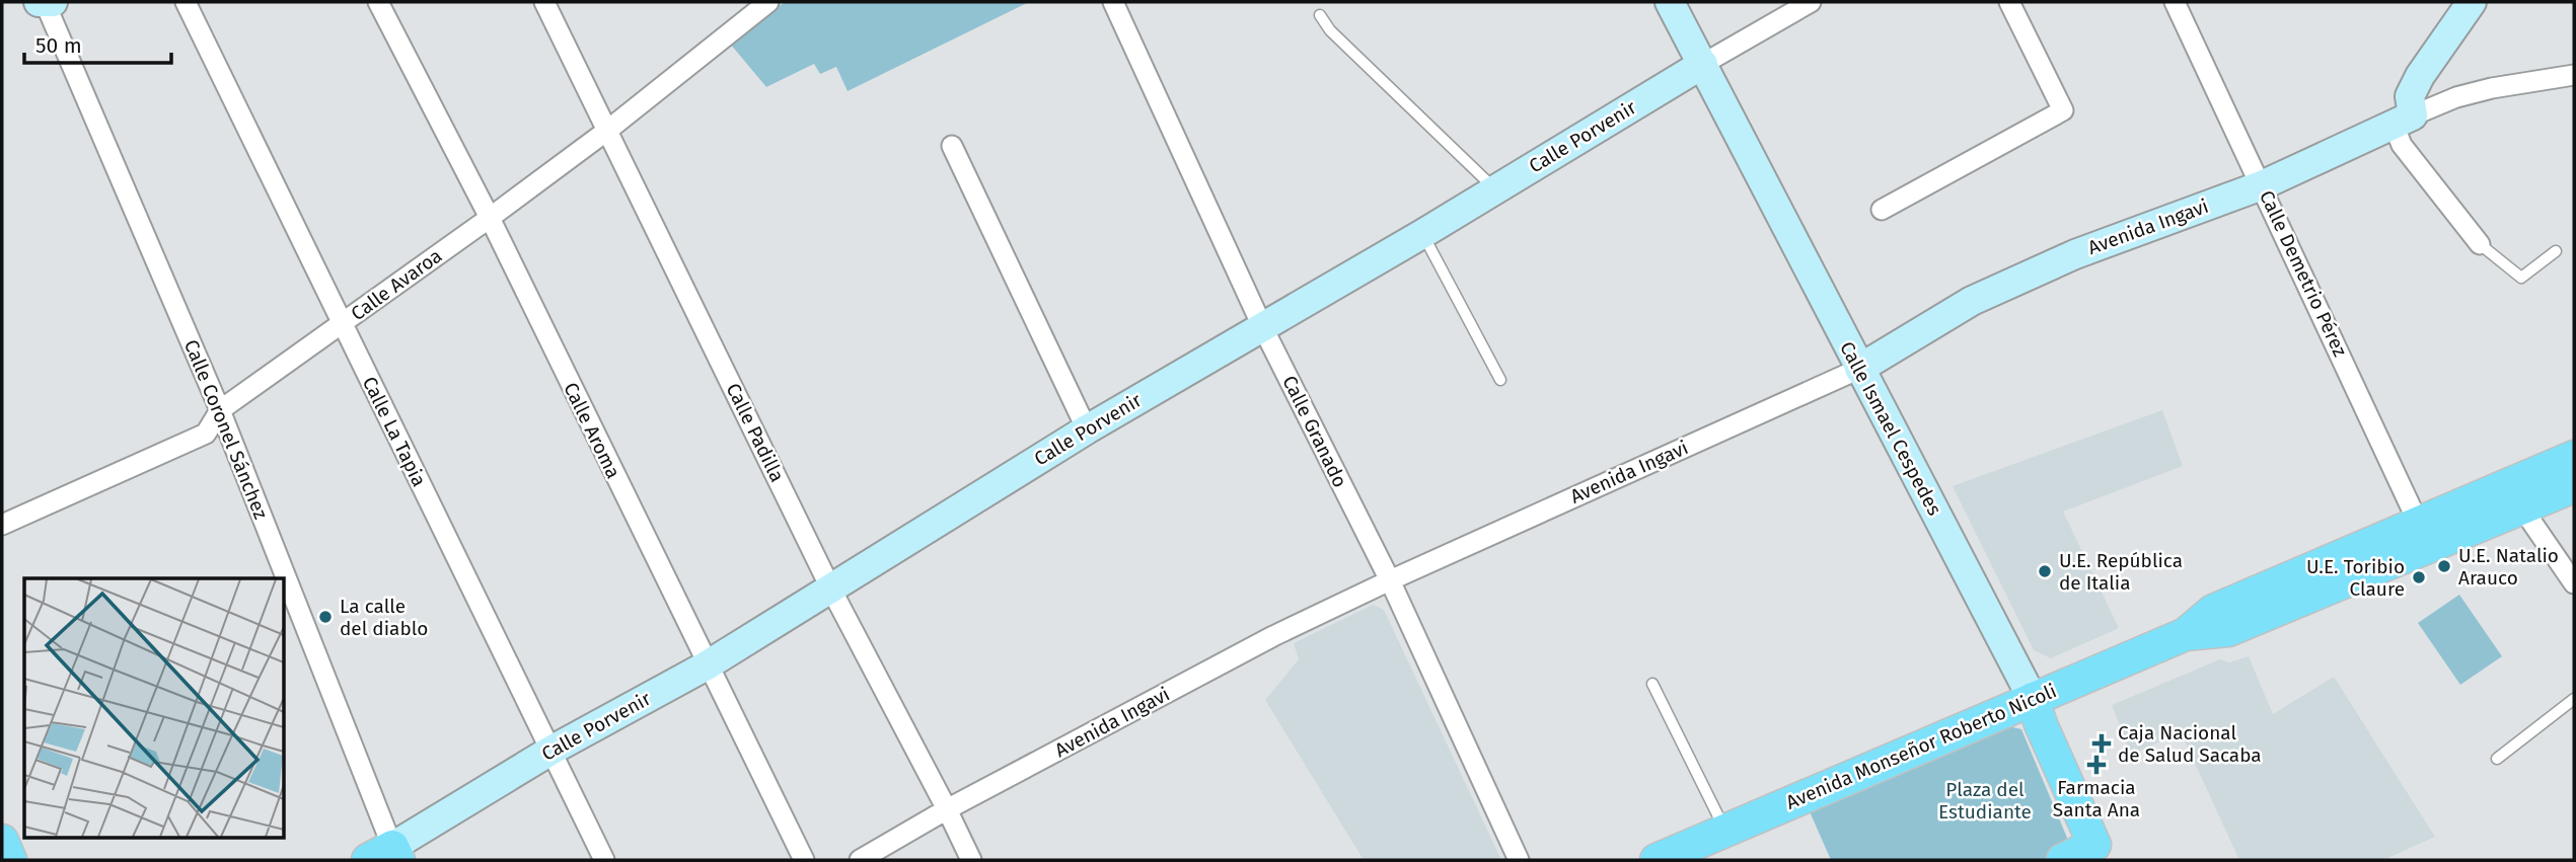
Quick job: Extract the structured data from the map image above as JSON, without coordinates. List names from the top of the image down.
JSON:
{
  "streets": {
    "main road": ["Calle Ismael Cespedes", "Avenida Monseñor Roberto Nicoli"],
    "street": [
      "Calle Porvenir",
      "Avenida Ingavi",
      "Calle Demetrio Pérez",
      "Calle Avaroa",
      "Calle Coronel Sánchez",
      "Calle Aroma",
      "Calle La Tapia",
      "Calle Granado",
      "Calle Padilla"
    ]
  },
  "crossings": [
    ["Calle Porvenir", "Calle Ismael Cespedes"],
    ["Calle Porvenir", "Calle Coronel Sánchez"],
    ["Calle Porvenir", "Calle Aroma"],
    ["Calle Porvenir", "Calle La Tapia"],
    ["Calle Porvenir", "Calle Granado"],
    ["Calle Porvenir", "Calle Padilla"],
    ["Avenida Ingavi", "Calle Demetrio Pérez"],
    ["Avenida Ingavi", "Calle Ismael Cespedes"],
    ["Avenida Ingavi", "Calle Granado"],
    ["Avenida Ingavi", "Calle Padilla"],
    ["Calle Demetrio Pérez", "Avenida Monseñor Roberto Nicoli"],
    ["Calle Avaroa", "Calle Coronel Sánchez"],
    ["Calle Avaroa", "Calle Aroma"],
    ["Calle Avaroa", "Calle La Tapia"],
    ["Calle Avaroa", "Calle Padilla"],
    ["Calle Ismael Cespedes", "Avenida Monseñor Roberto Nicoli"]
  ],
  "parks": ["Plaza del Estudiante"],
  "places": {
    "other": [
      "U.E. Natalio Arauco",
      "U.E. República de Italia",
      "U.E. Toribio Claure",
      "La calle del diablo"
    ],
    "health": ["Caja Nacional de Salud Sacaba", "Farmacia Santa Ana"]
  },
  "scale_bar": "50 m"
}
